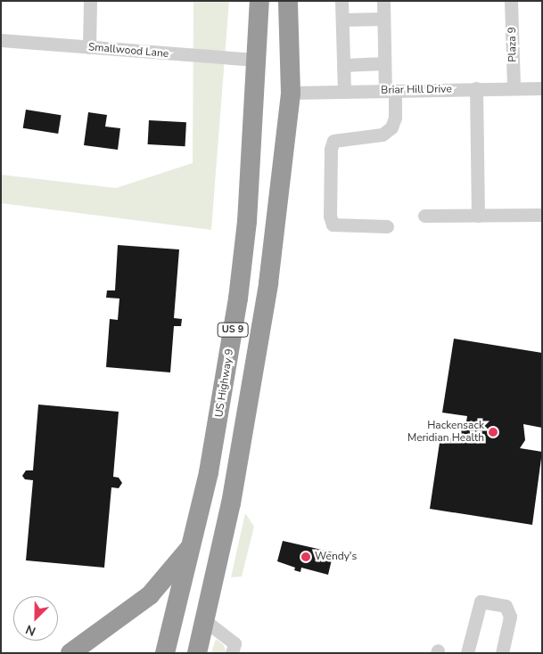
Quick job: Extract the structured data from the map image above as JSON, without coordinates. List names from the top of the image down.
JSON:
{
  "streets": {
    "highway": ["US 9", "US Highway 9"],
    "street": ["Plaza 9", "Smallwood Lane", "Briar Hill Drive"]
  },
  "crossings": [
    ["Plaza 9", "Briar Hill Drive"],
    ["Smallwood Lane", "US Highway 9"],
    ["Briar Hill Drive", "US 9"]
  ],
  "places": ["Hackensack Meridian Health", "Wendy's"],
  "north": "bottom left"
}
